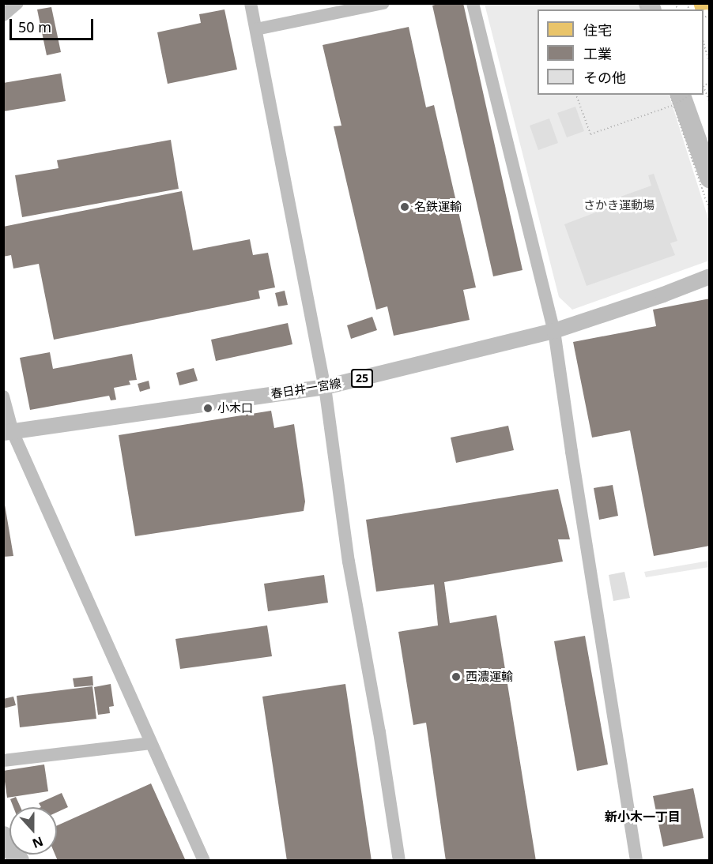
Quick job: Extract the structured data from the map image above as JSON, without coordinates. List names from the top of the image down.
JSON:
{
  "streets": {
    "main road": ["25", "春日井一宮線"]
  },
  "districts": ["新小木一丁目"],
  "parks": ["さかき運動場"],
  "places": ["名鉄運輸", "小木口", "西濃運輸"],
  "legend": ["住宅", "工業", "その他"],
  "scale_bar": "50 m",
  "north": "bottom"
}
